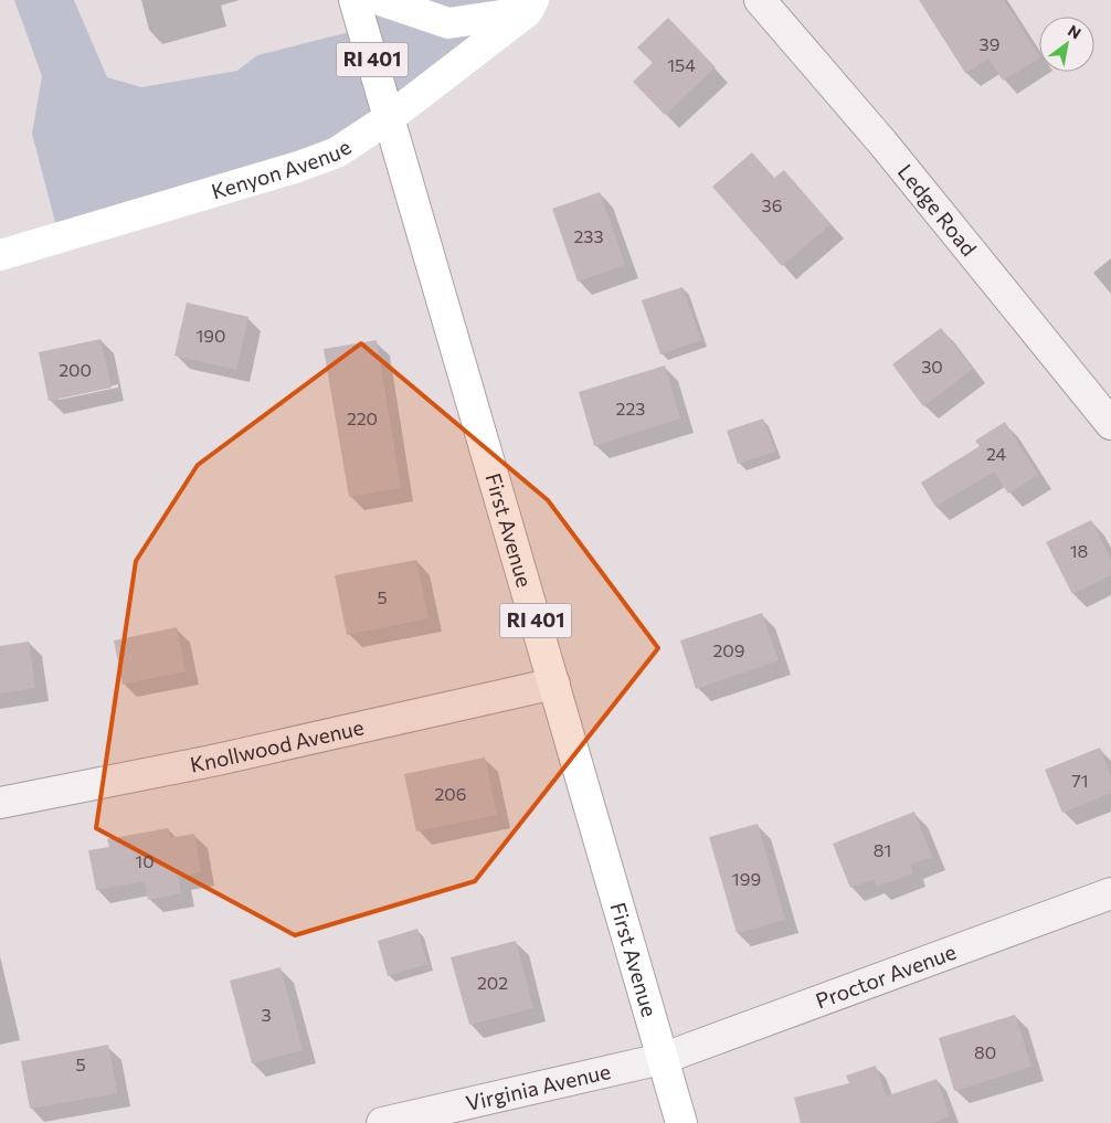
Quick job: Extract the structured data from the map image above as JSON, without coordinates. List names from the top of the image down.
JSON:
{
  "streets": {
    "main road": ["RI 401", "Kenyon Avenue", "First Avenue"],
    "street": [
      "Ledge Road",
      "Knollwood Avenue",
      "Proctor Avenue",
      "Virginia Avenue"
    ]
  },
  "crossings": [
    ["Kenyon Avenue", "First Avenue"],
    ["First Avenue", "Knollwood Avenue"],
    ["First Avenue", "Proctor Avenue"],
    ["First Avenue", "Virginia Avenue"],
    ["Proctor Avenue", "Virginia Avenue"]
  ],
  "house_numbers": [
    "39",
    "154",
    "36",
    "233",
    "190",
    "30",
    "200",
    "223",
    "220",
    "24",
    "18",
    "5",
    "209",
    "71",
    "206",
    "81",
    "10",
    "199",
    "202",
    "3",
    "80",
    "5"
  ],
  "north": "top right"
}
